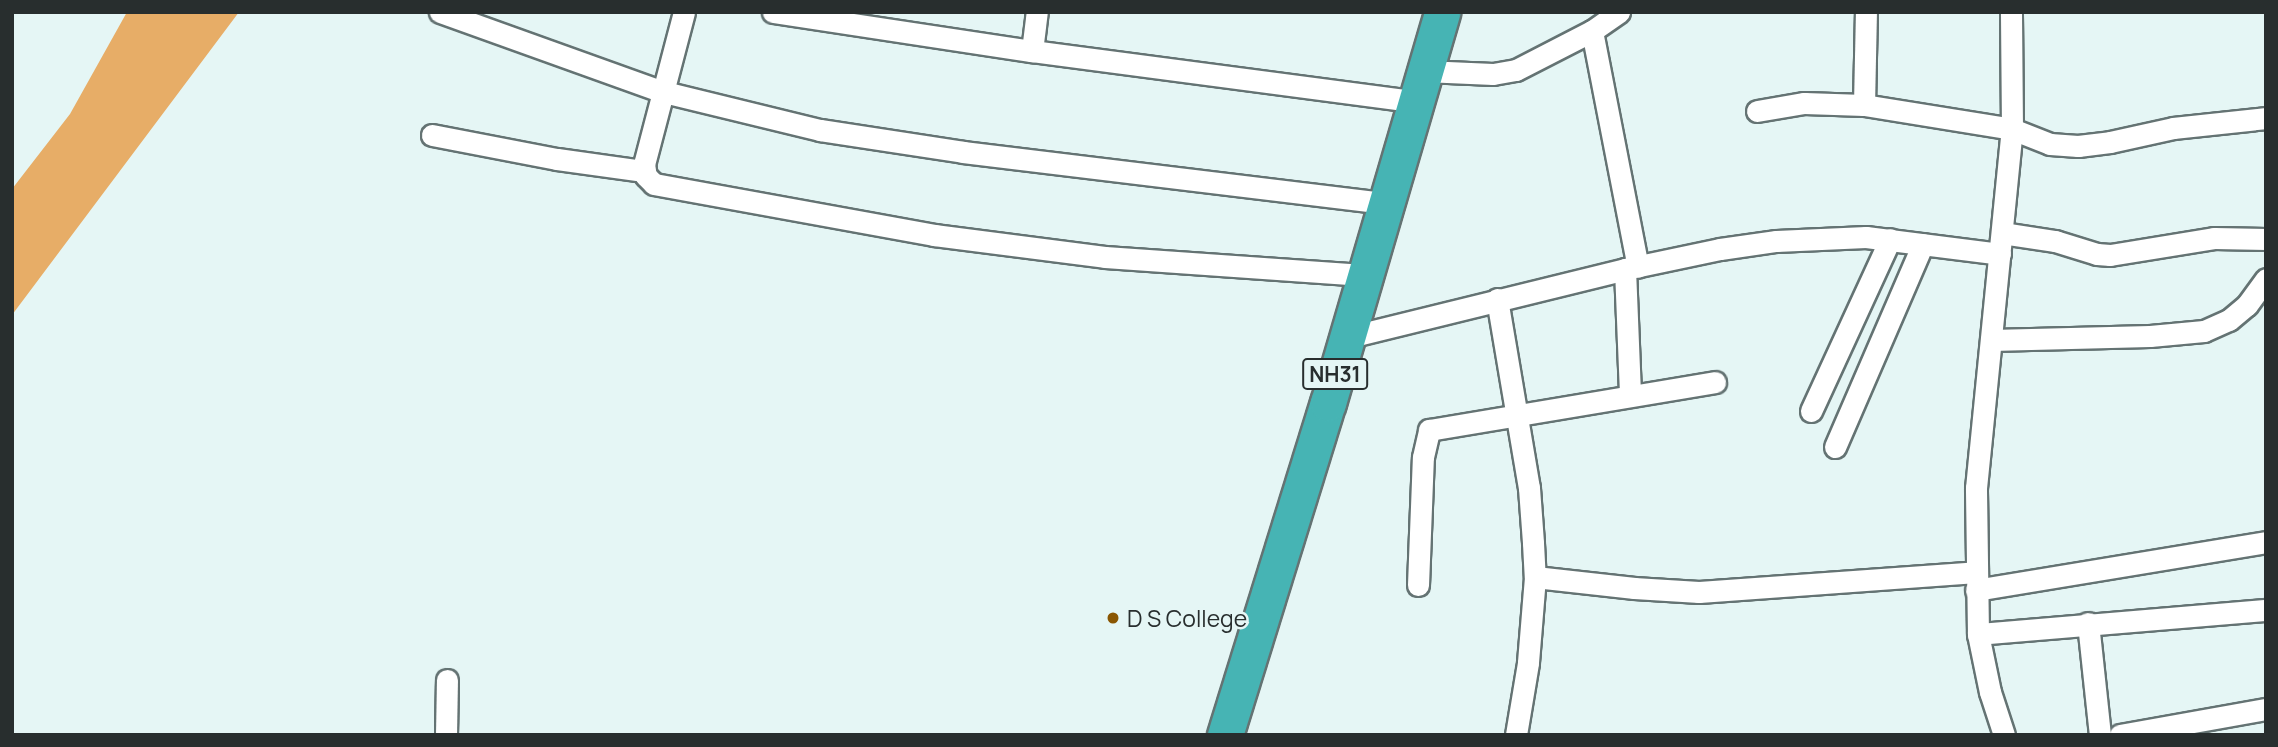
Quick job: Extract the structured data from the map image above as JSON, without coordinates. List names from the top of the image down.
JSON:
{
  "streets": {
    "highway": ["NH31"]
  },
  "places": ["D S College"]
}
